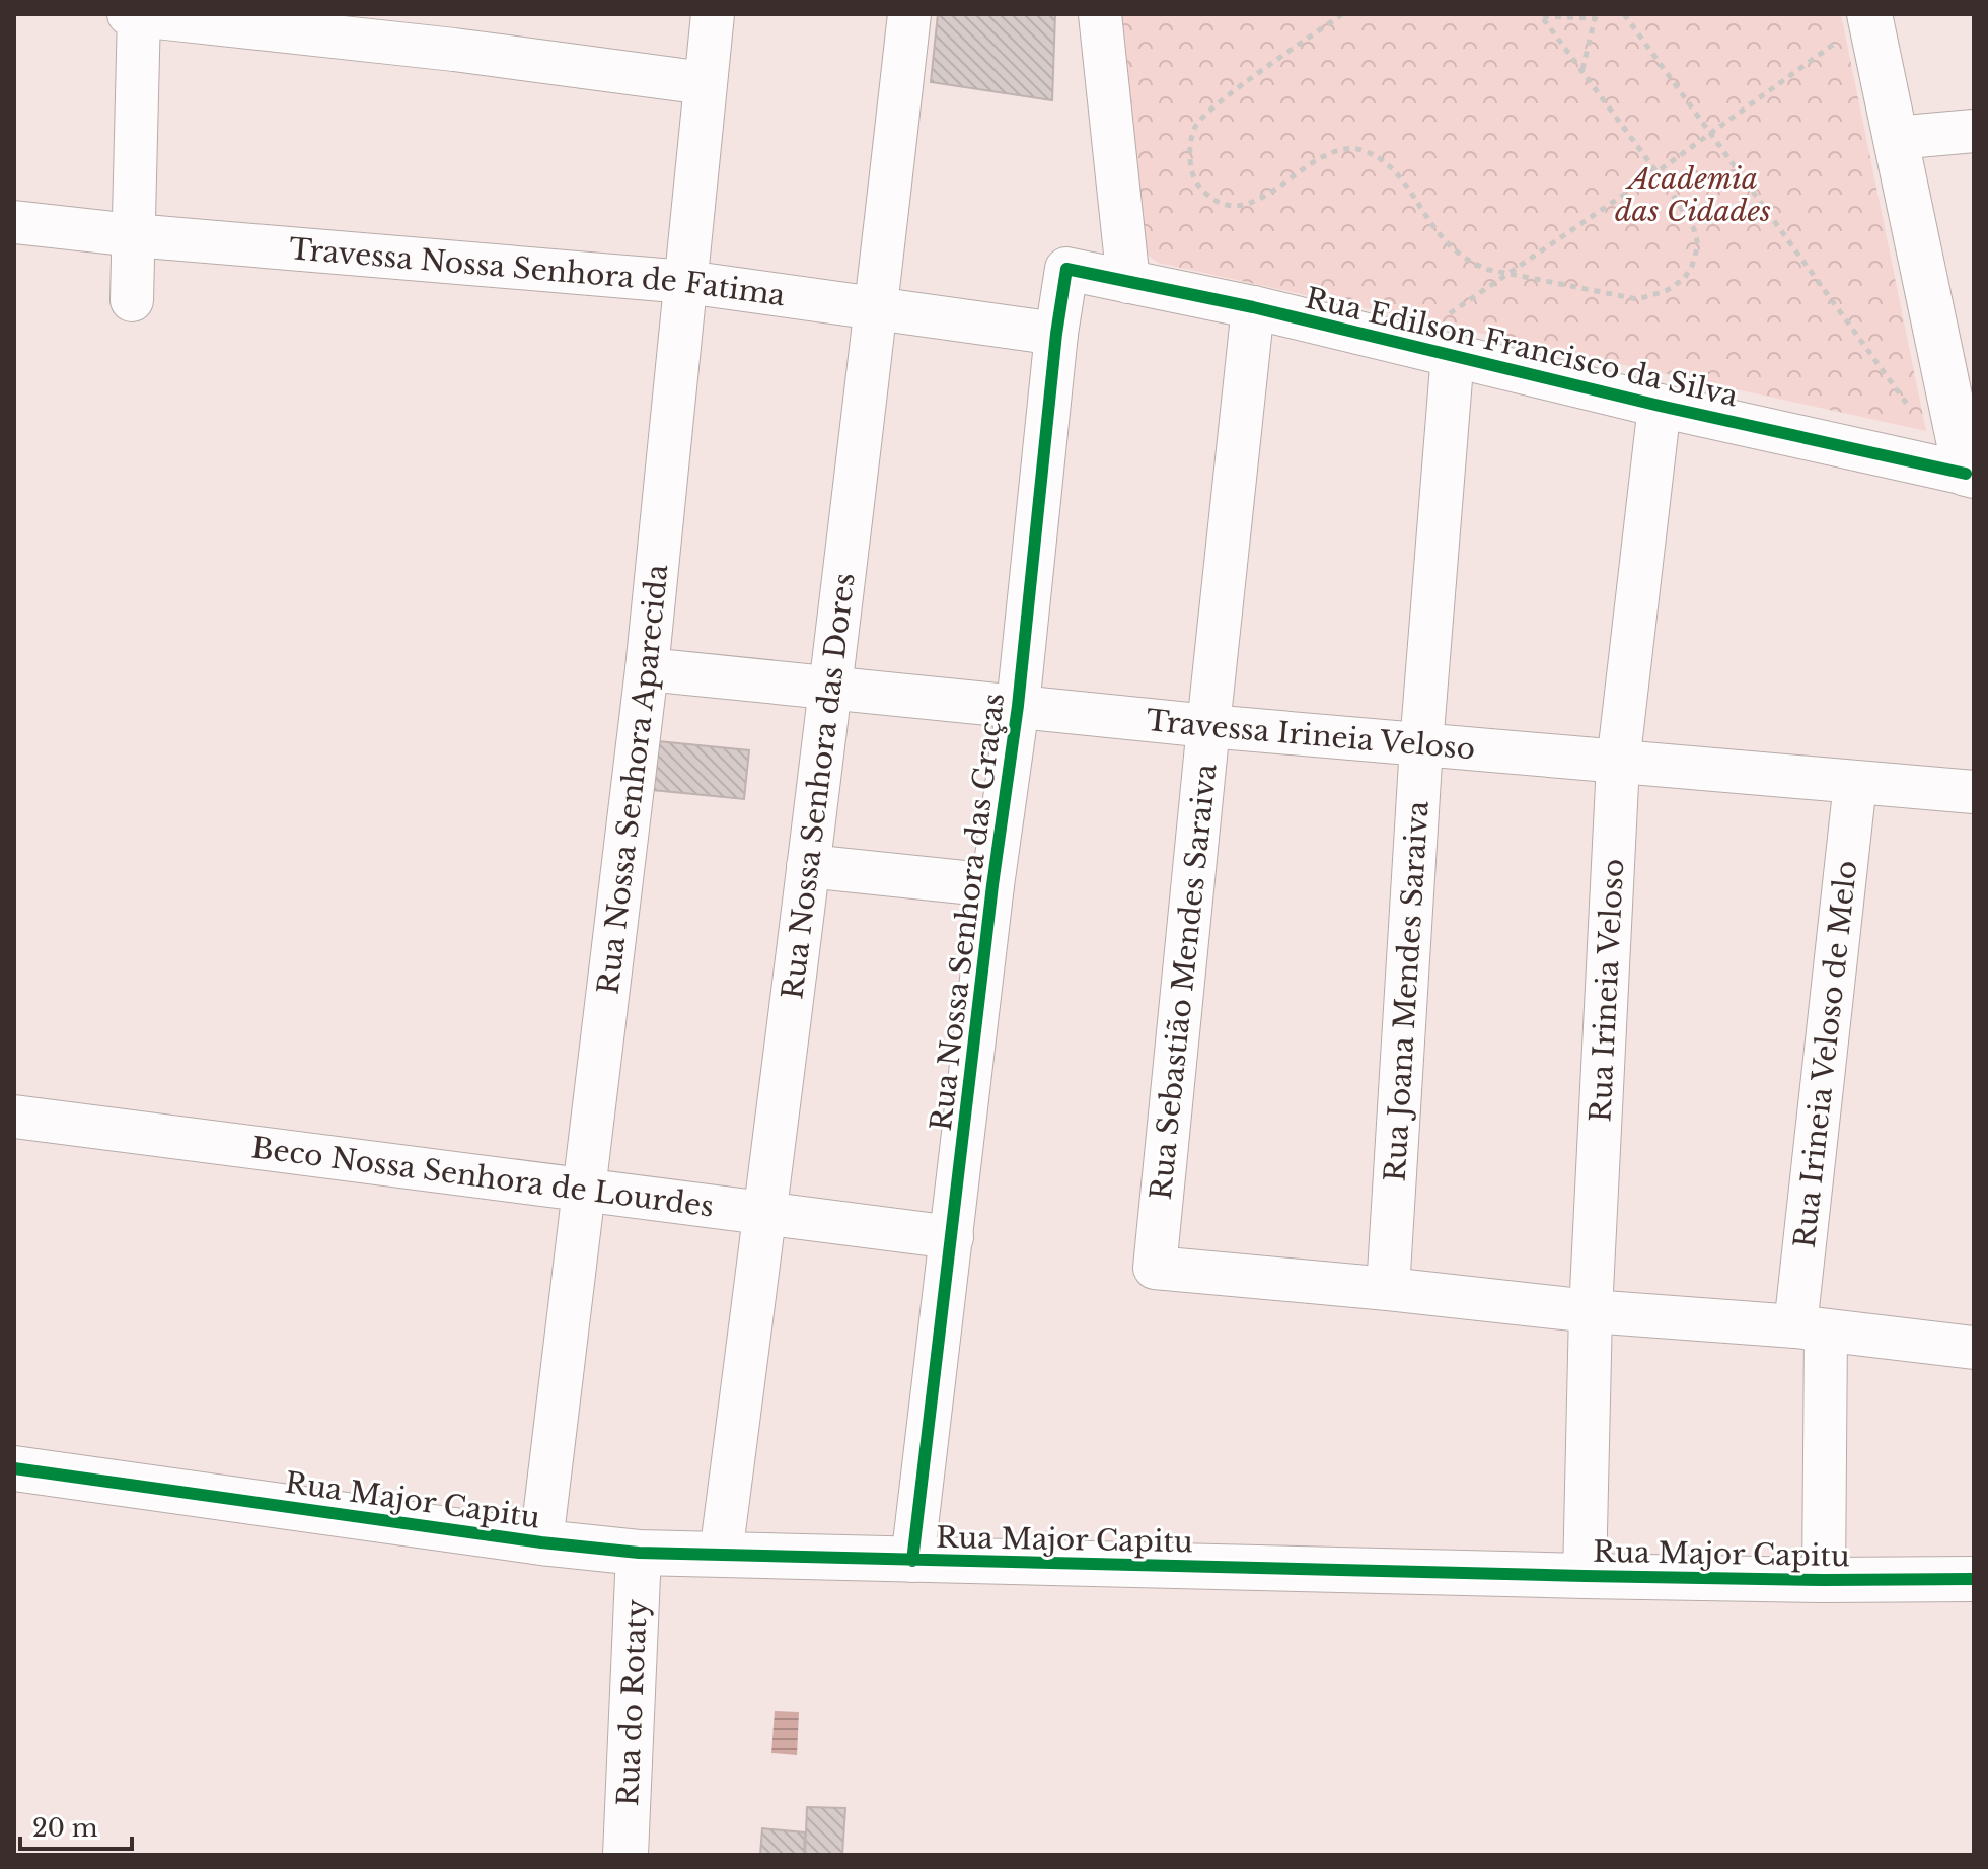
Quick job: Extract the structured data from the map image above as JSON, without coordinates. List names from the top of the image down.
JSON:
{
  "streets": {
    "street": [
      "Travessa Nossa Senhora de Fatima",
      "Rua Edilson Francisco da Silva",
      "Travessa Irineia Veloso",
      "Rua Nossa Senhora Aparecida",
      "Rua Nossa Senhora das Dores",
      "Rua Nossa Senhora das Graças",
      "Rua Sebastião Mendes Saraiva",
      "Rua Irineia Veloso",
      "Rua Joana Mendes Saraiva",
      "Rua Irineia Veloso de Melo",
      "Beco Nossa Senhora de Lourdes",
      "Rua Major Capitu",
      "Rua do Rotaty"
    ]
  },
  "crossings": [
    ["Travessa Nossa Senhora de Fatima", "Rua Nossa Senhora Aparecida"],
    ["Travessa Nossa Senhora de Fatima", "Rua Nossa Senhora das Dores"],
    ["Travessa Nossa Senhora de Fatima", "Rua Nossa Senhora das Graças"],
    ["Rua Edilson Francisco da Silva", "Rua Nossa Senhora das Graças"],
    ["Rua Edilson Francisco da Silva", "Rua Sebastião Mendes Saraiva"],
    ["Rua Edilson Francisco da Silva", "Rua Irineia Veloso"],
    ["Rua Edilson Francisco da Silva", "Rua Joana Mendes Saraiva"],
    ["Travessa Irineia Veloso", "Rua Nossa Senhora Aparecida"],
    ["Travessa Irineia Veloso", "Rua Nossa Senhora das Dores"],
    ["Travessa Irineia Veloso", "Rua Nossa Senhora das Graças"],
    ["Travessa Irineia Veloso", "Rua Sebastião Mendes Saraiva"],
    ["Travessa Irineia Veloso", "Rua Irineia Veloso"],
    ["Travessa Irineia Veloso", "Rua Joana Mendes Saraiva"],
    ["Travessa Irineia Veloso", "Rua Irineia Veloso de Melo"],
    ["Rua Nossa Senhora Aparecida", "Beco Nossa Senhora de Lourdes"],
    ["Rua Nossa Senhora Aparecida", "Rua Major Capitu"],
    ["Rua Nossa Senhora das Dores", "Beco Nossa Senhora de Lourdes"],
    ["Rua Nossa Senhora das Dores", "Rua Major Capitu"],
    ["Rua Nossa Senhora das Graças", "Beco Nossa Senhora de Lourdes"],
    ["Rua Nossa Senhora das Graças", "Rua Major Capitu"],
    ["Rua Sebastião Mendes Saraiva", "Rua Joana Mendes Saraiva"],
    ["Rua Irineia Veloso", "Rua Major Capitu"],
    ["Rua Irineia Veloso de Melo", "Rua Major Capitu"],
    ["Rua Major Capitu", "Rua do Rotaty"]
  ],
  "parks": ["Academia das Cidades"],
  "scale_bar": "20 m"
}
